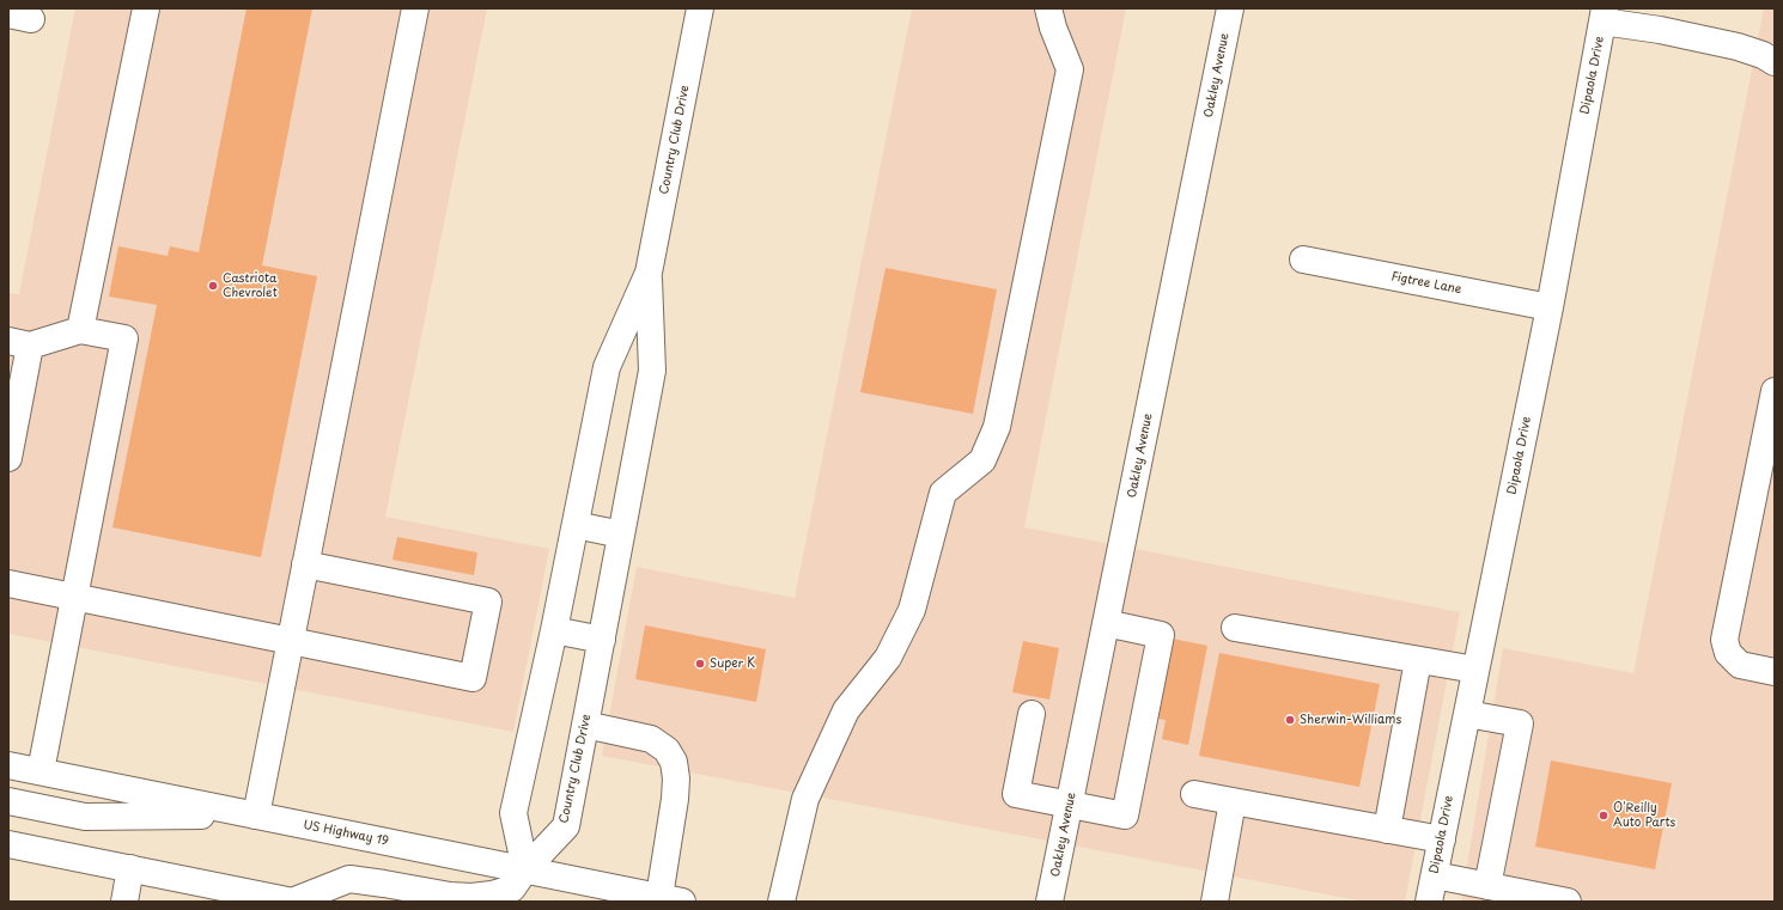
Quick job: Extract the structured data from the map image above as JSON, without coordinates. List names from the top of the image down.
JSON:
{
  "streets": {
    "main road": [
      "Oakley Avenue",
      "Dipaola Drive",
      "Country Club Drive",
      "Figtree Lane",
      "US Highway 19"
    ]
  },
  "crossings": [
    ["Dipaola Drive", "Figtree Lane"],
    ["Country Club Drive", "US Highway 19"]
  ],
  "places": [
    "Castriota Chevrolet",
    "Super K",
    "Sherwin-Williams",
    "O'Reilly Auto Parts"
  ]
}
